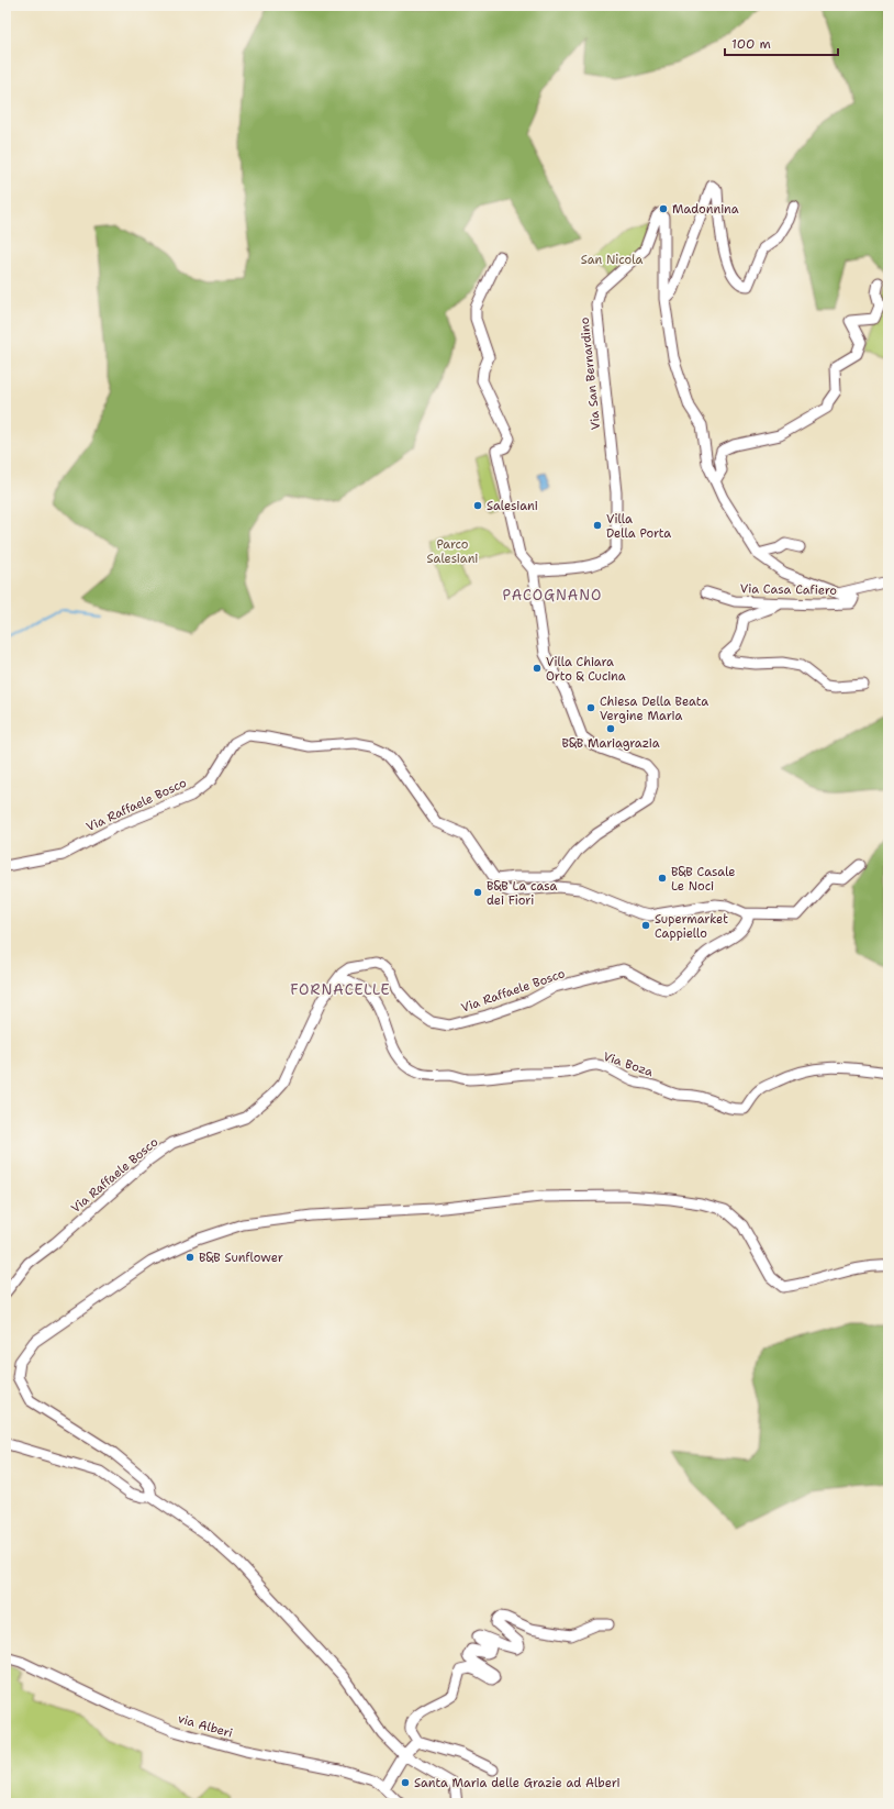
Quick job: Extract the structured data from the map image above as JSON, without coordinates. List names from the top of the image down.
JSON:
{
  "streets": {
    "street": [
      "Via San Bernardino",
      "Via Casa Cafiero",
      "Via Raffaele Bosco",
      "Via Boza",
      "via Alberi"
    ]
  },
  "crossings": [
    ["Via San Bernardino", "Via Casa Cafiero"],
    ["Via Raffaele Bosco", "Via Boza"]
  ],
  "districts": ["PACOGNANO", "FORNACELLE"],
  "parks": ["San Nicola", "Parco Salesiani"],
  "places": [
    "Madonnina",
    "Salesiani",
    "Villa Della Porta",
    "Villa Chiara Orto & Cucina",
    "Chiesa Della Beata Vergine Maria",
    "B&B Mariagrazia",
    "B&B Casale Le Noci",
    "B&B La casa dei Fiori",
    "Supermarket Cappiello",
    "B&B Sunflower",
    "Santa Maria delle Grazie ad Alberi"
  ],
  "scale_bar": "100 m"
}
